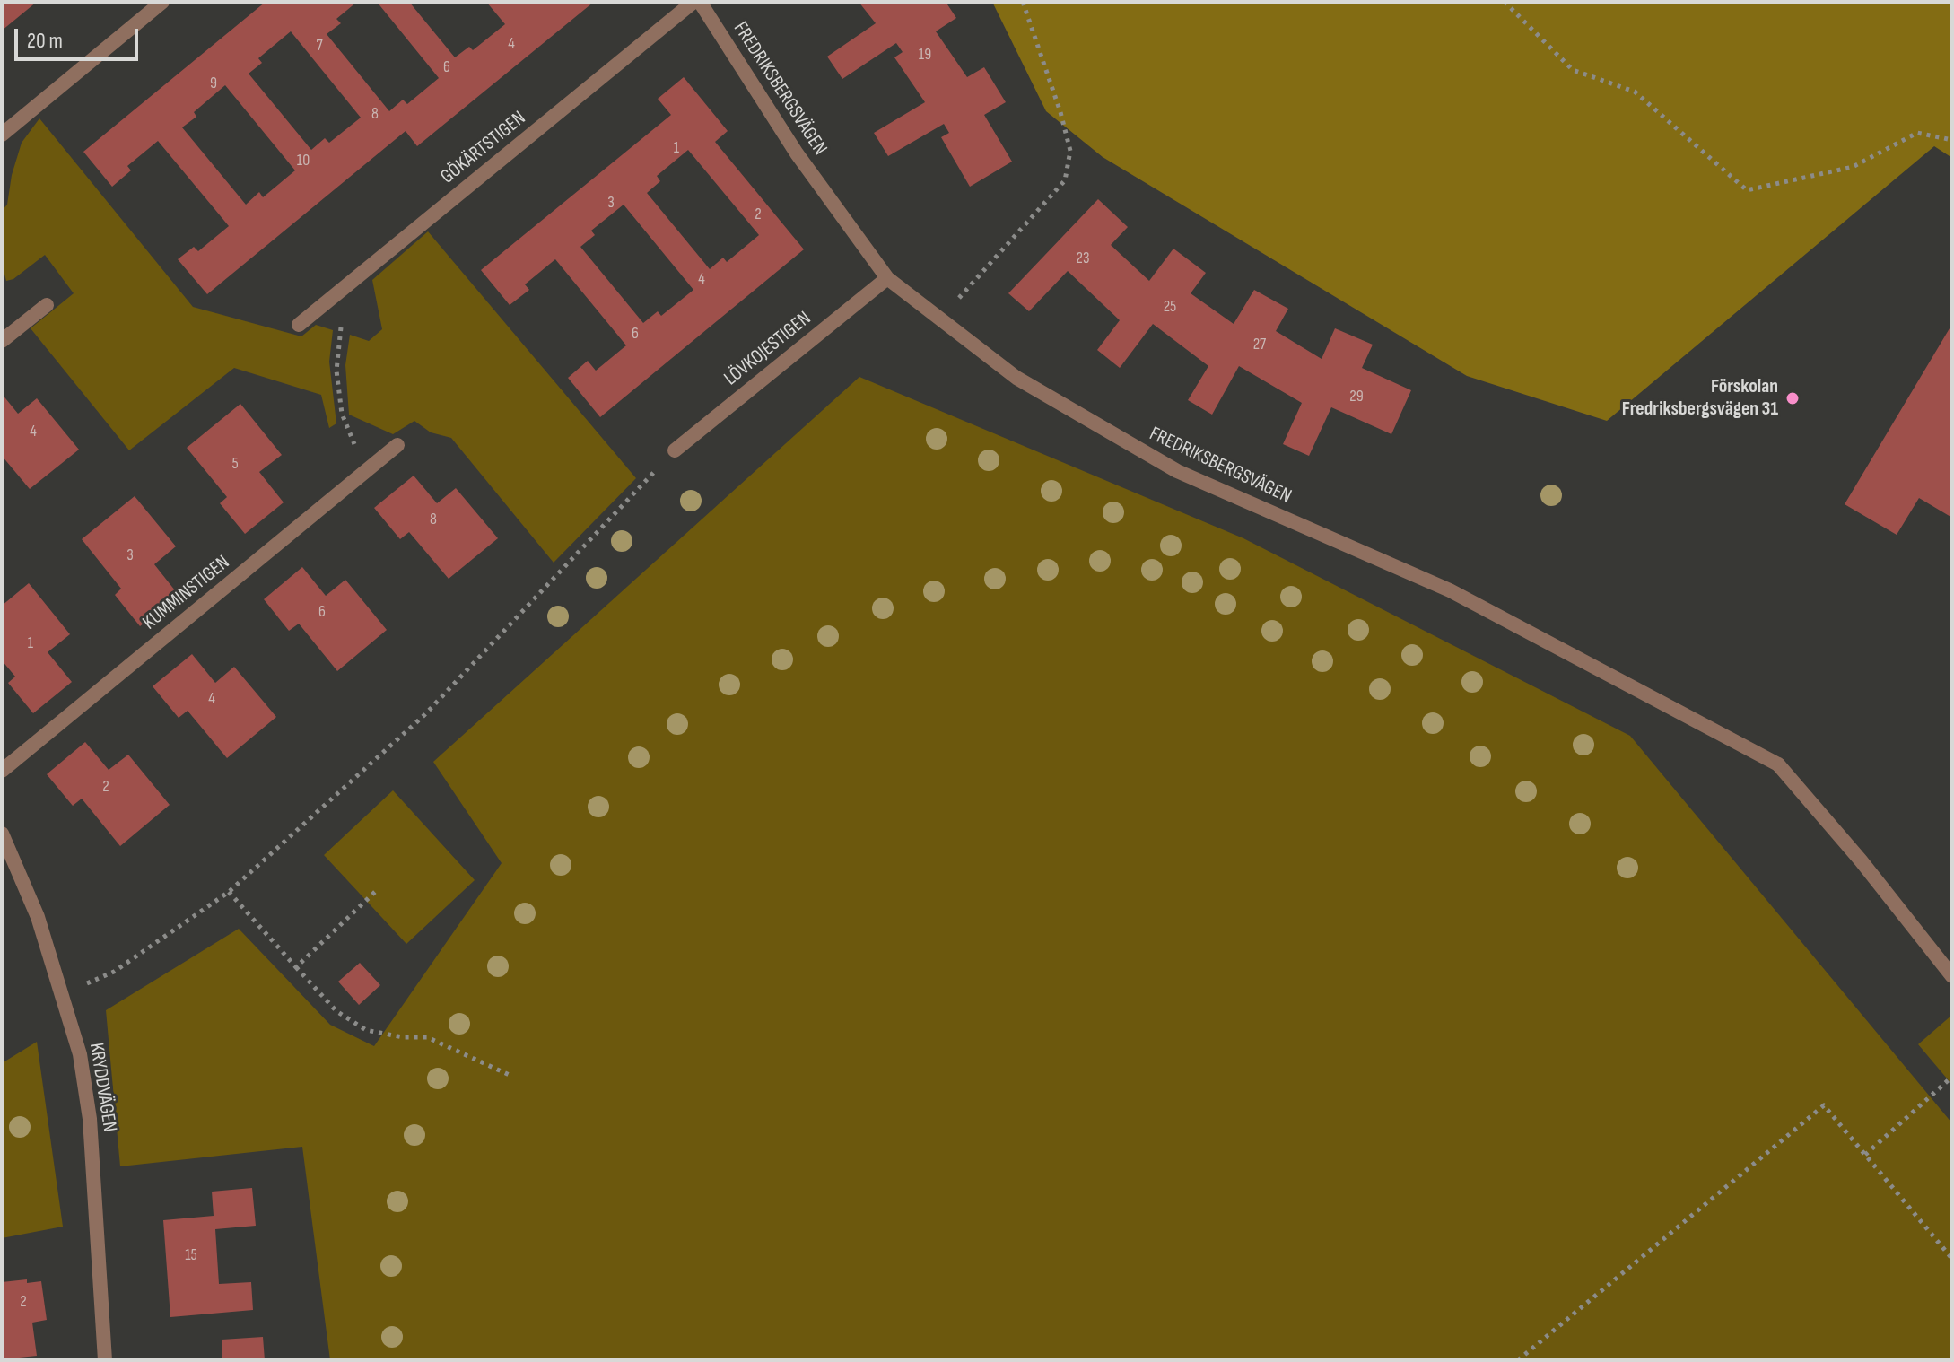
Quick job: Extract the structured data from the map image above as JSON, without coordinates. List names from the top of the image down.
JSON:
{
  "streets": {
    "street": [
      "FREDRIKSBERGSVÄGEN",
      "GÖKÄRTSTIGEN",
      "LÖVKOJESTIGEN",
      "KUMMINSTIGEN",
      "KRYDDVÄGEN"
    ]
  },
  "crossings": [
    ["FREDRIKSBERGSVÄGEN", "LÖVKOJESTIGEN"]
  ],
  "places": ["Förskolan Fredriksbergsvägen 31"],
  "house_numbers": [
    "4",
    "7",
    "19",
    "6",
    "9",
    "8",
    "1",
    "10",
    "3",
    "2",
    "23",
    "4",
    "25",
    "6",
    "27",
    "29",
    "4",
    "5",
    "8",
    "3",
    "6",
    "1",
    "4",
    "2",
    "15",
    "2"
  ],
  "scale_bar": "20 m"
}
